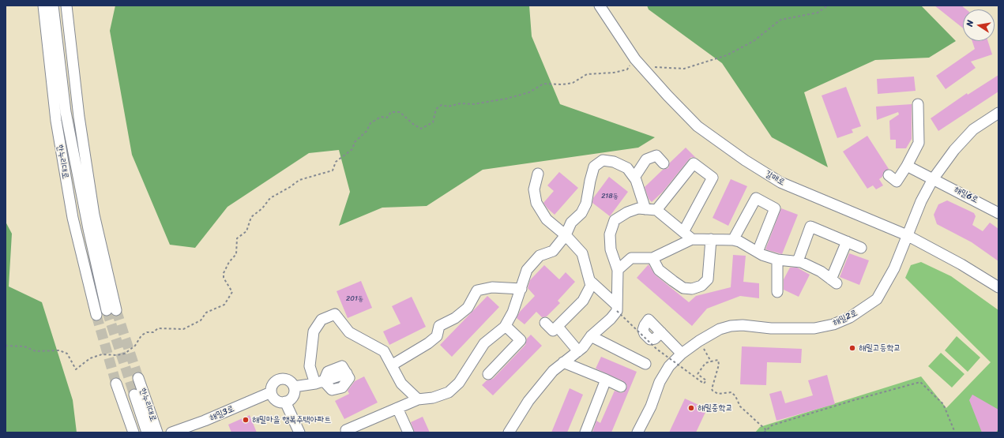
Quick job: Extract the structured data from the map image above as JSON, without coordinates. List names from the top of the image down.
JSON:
{
  "streets": {
    "street": [
      "한누리대로",
      "갈매로",
      "해밀6로",
      "해밀2로",
      "해밀3로"
    ]
  },
  "crossings": [
    ["갈매로", "해밀2로"],
    ["해밀6로", "해밀2로"]
  ],
  "places": ["해밀고등학교", "해밀중학교", "해밀마을 행복주택아파트"],
  "house_numbers": ["218동", "201동"],
  "north": "left"
}
